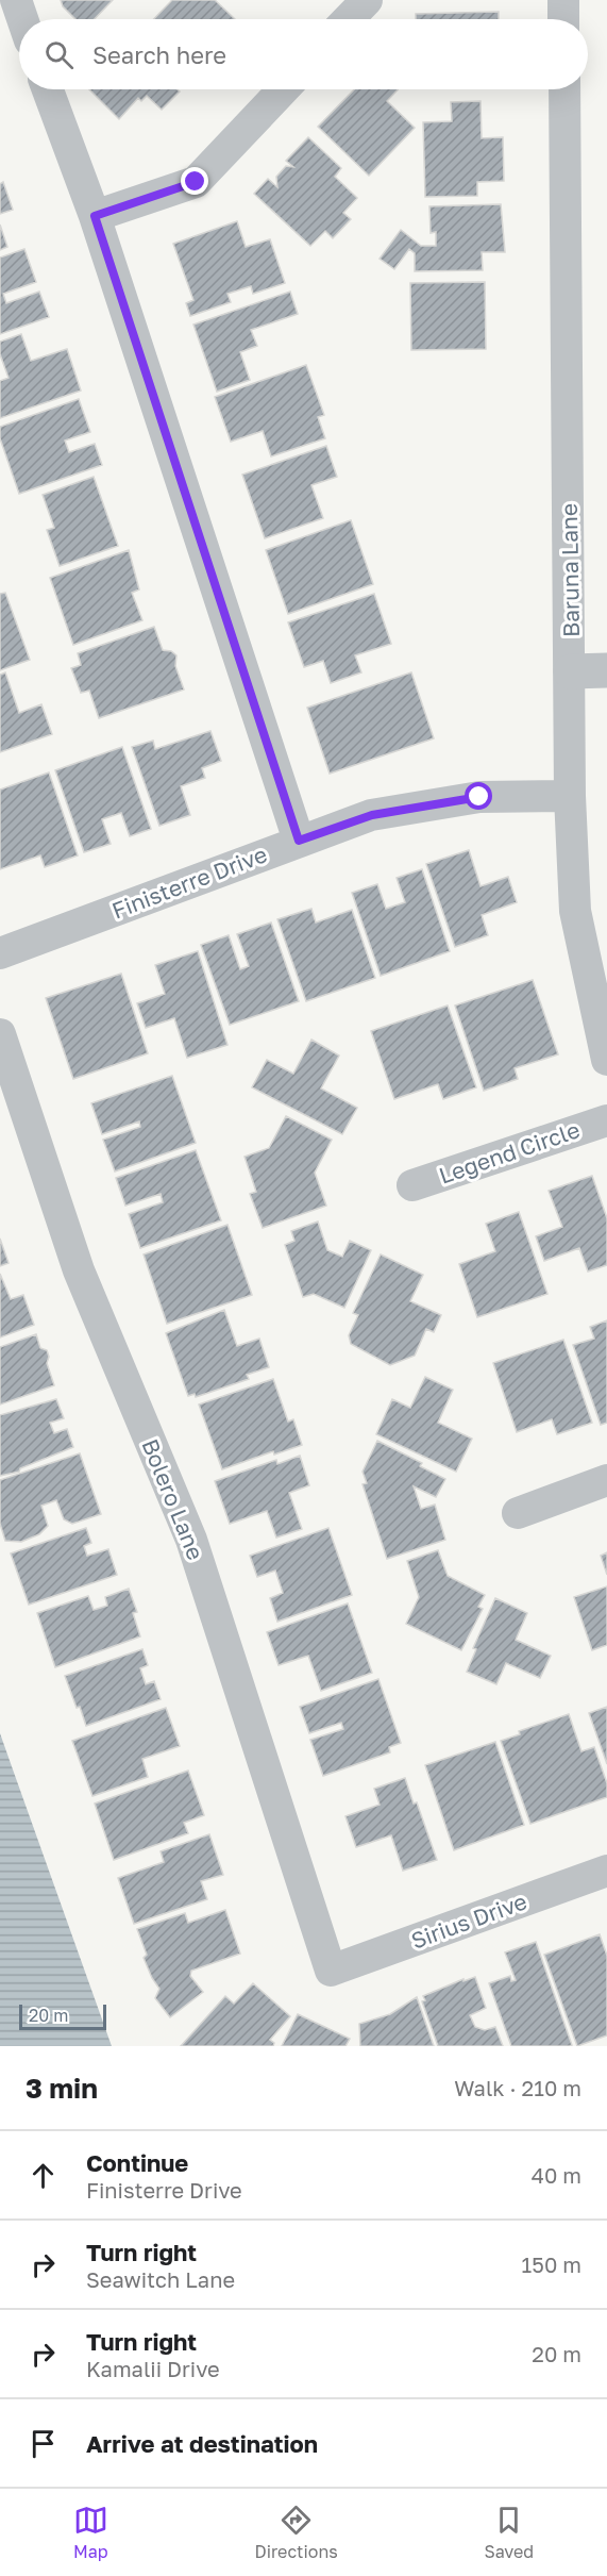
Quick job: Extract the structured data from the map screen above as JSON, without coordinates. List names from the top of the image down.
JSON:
{
  "streets": {
    "street": [
      "Baruna Lane",
      "Finisterre Drive",
      "Legend Circle",
      "Bolero Lane",
      "Sirius Drive"
    ]
  },
  "crossings": [
    ["Baruna Lane", "Finisterre Drive"],
    ["Bolero Lane", "Sirius Drive"]
  ],
  "scale_bar": "20 m",
  "page": {
    "search": "Search here",
    "scale": "20 m",
    "heading": ["3 min", "Walk · 210 m"],
    "list": [
      ["Continue", "Finisterre Drive", "40 m"],
      ["Turn right", "Seawitch Lane", "150 m"],
      ["Turn right", "Kamalii Drive", "20 m"],
      "Arrive at destination"
    ],
    "nav": ["Map", "Directions", "Saved"]
  }
}
